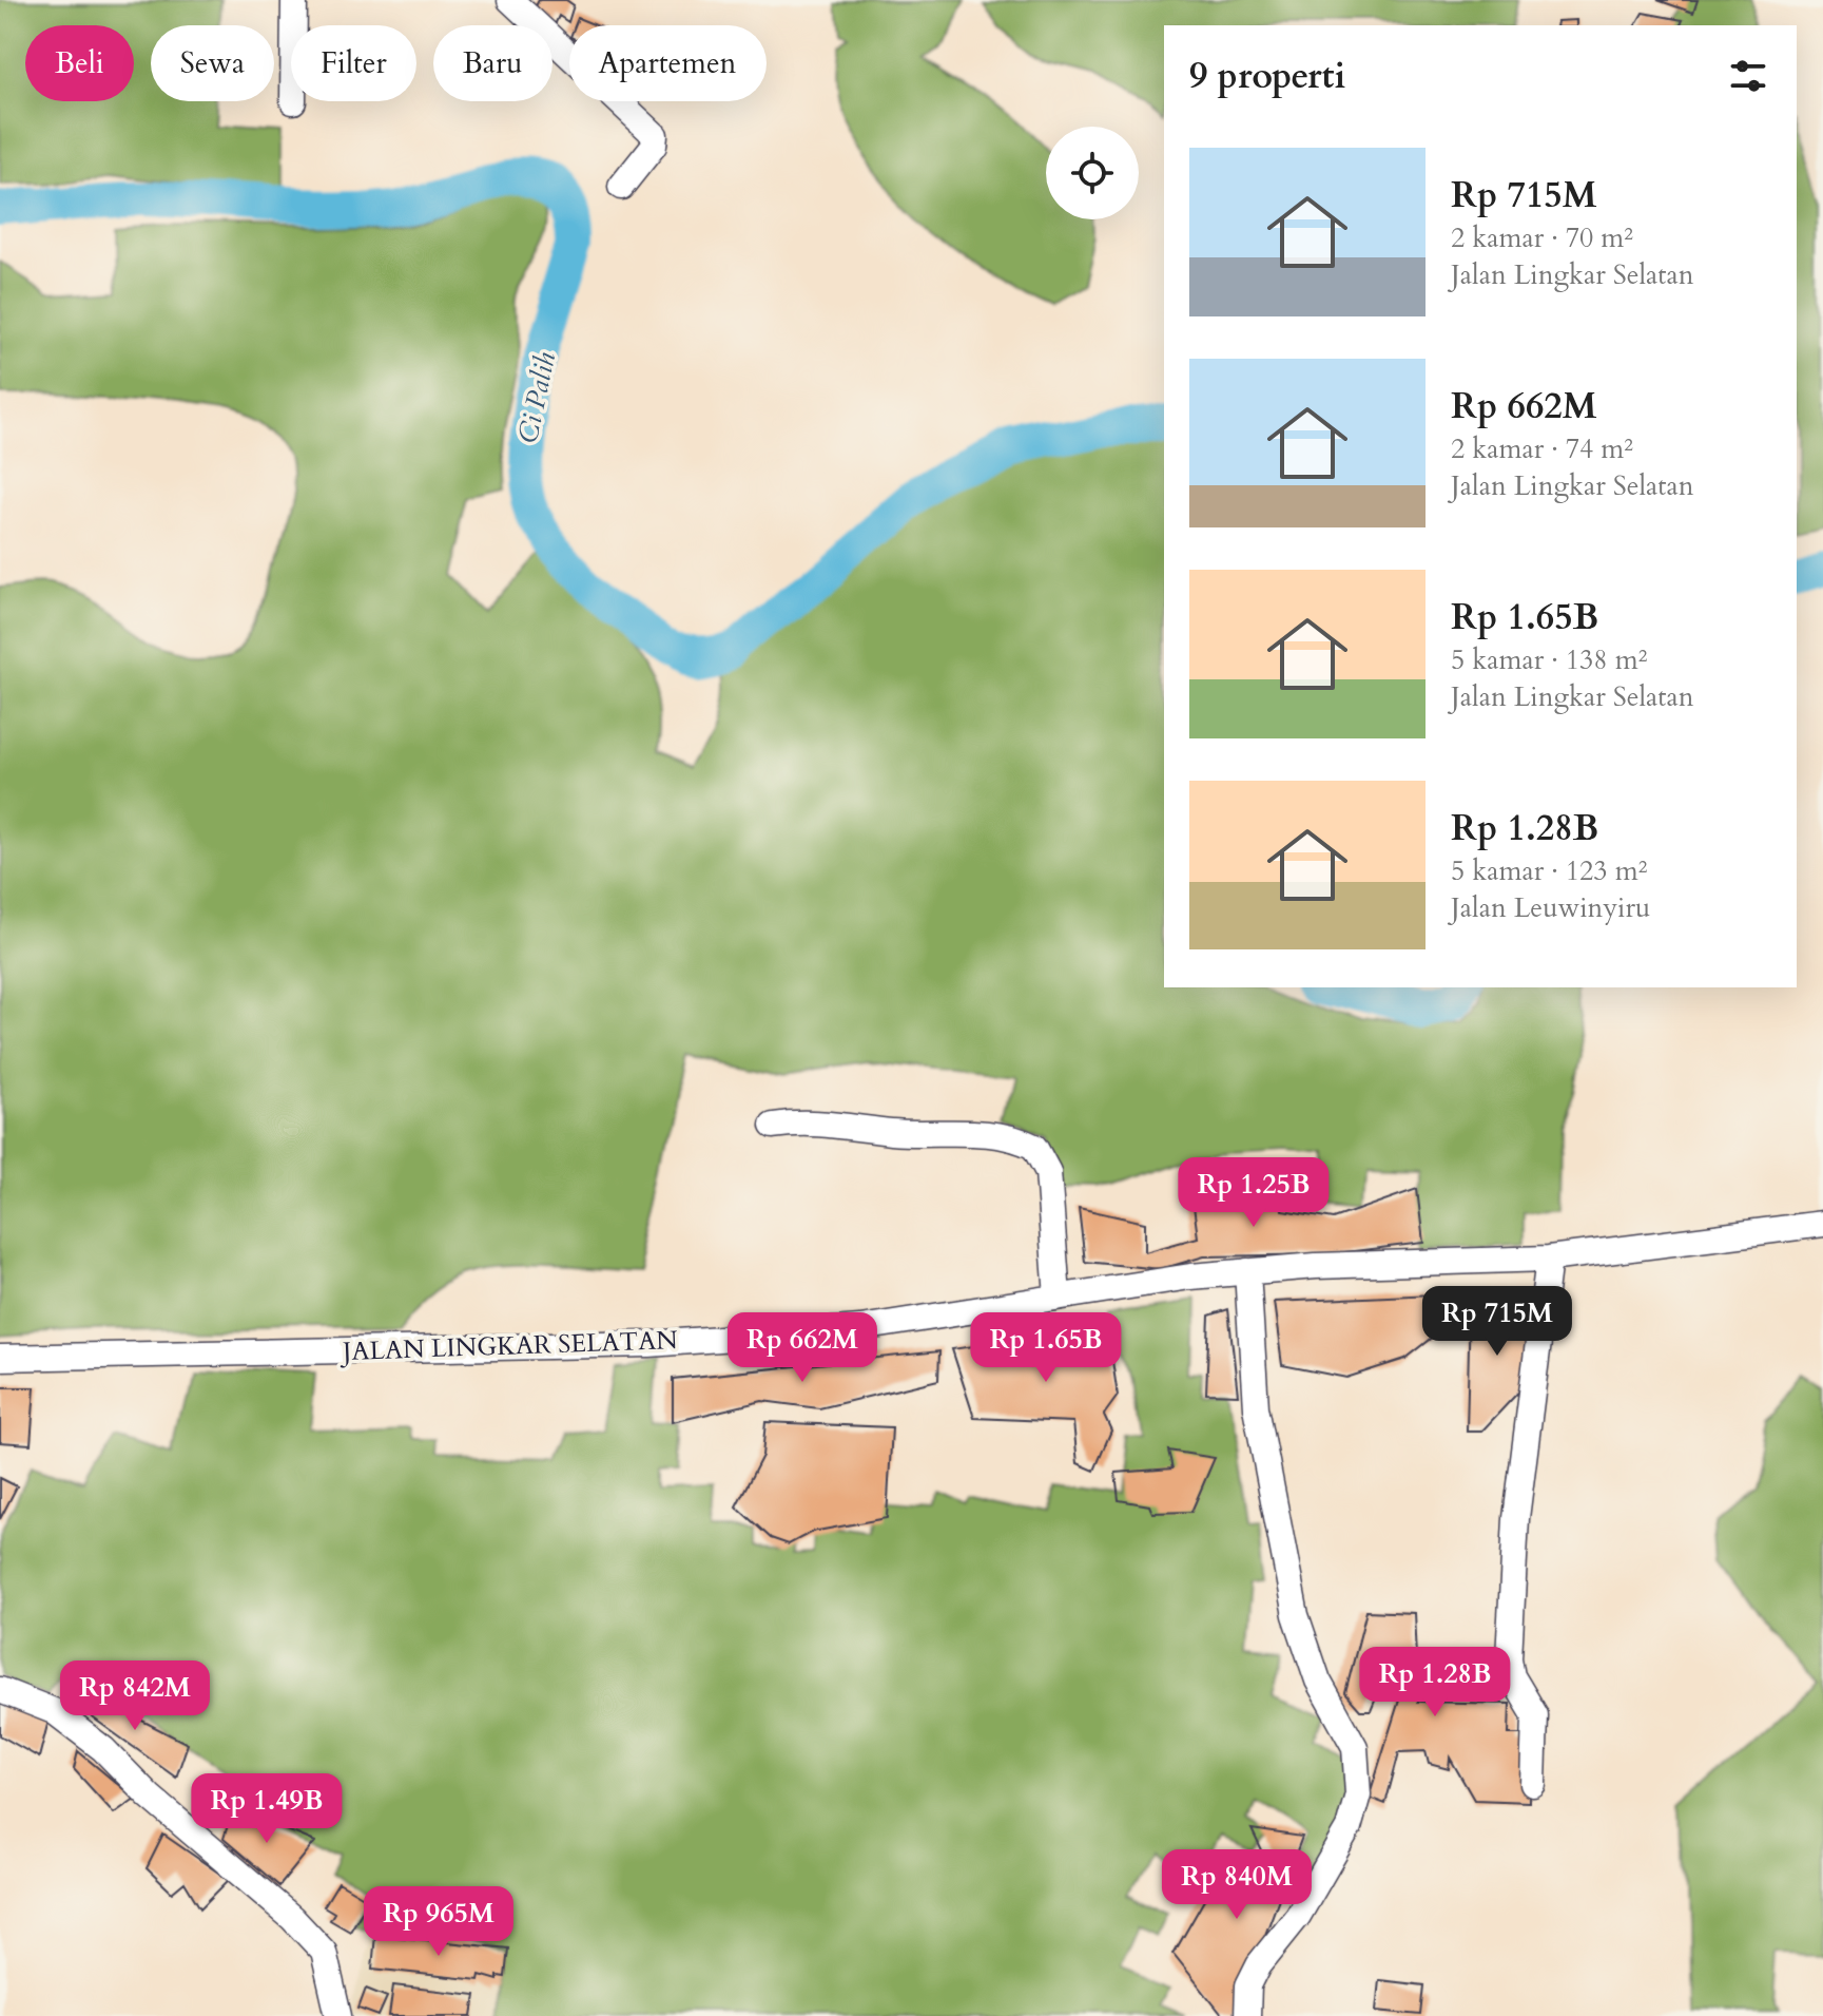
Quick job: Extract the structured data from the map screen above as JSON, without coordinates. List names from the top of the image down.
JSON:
{
  "streets": {
    "street": ["JALAN LINGKAR SELATAN"]
  },
  "water": ["Ci Palih"],
  "page": {
    "chip": [
      "Beli",
      "Sewa",
      "Filter",
      "Baru",
      "Apartemen"
    ],
    "heading": "9 properti",
    "list": [
      {
        "name": "Rp 715M",
        "note": "2 kamar · 70 m² · Jalan Lingkar Selatan"
      },
      {
        "name": "Rp 662M",
        "note": "2 kamar · 74 m² · Jalan Lingkar Selatan"
      },
      {
        "name": "Rp 1.65B",
        "note": "5 kamar · 138 m² · Jalan Lingkar Selatan"
      },
      {
        "name": "Rp 1.28B",
        "note": "5 kamar · 123 m² · Jalan Leuwinyiru"
      }
    ],
    "price": [
      "Rp 1.25B",
      "Rp 715M",
      "Rp 662M",
      "Rp 1.65B",
      "Rp 1.28B",
      "Rp 842M",
      "Rp 1.49B",
      "Rp 840M",
      "Rp 965M"
    ]
  }
}
